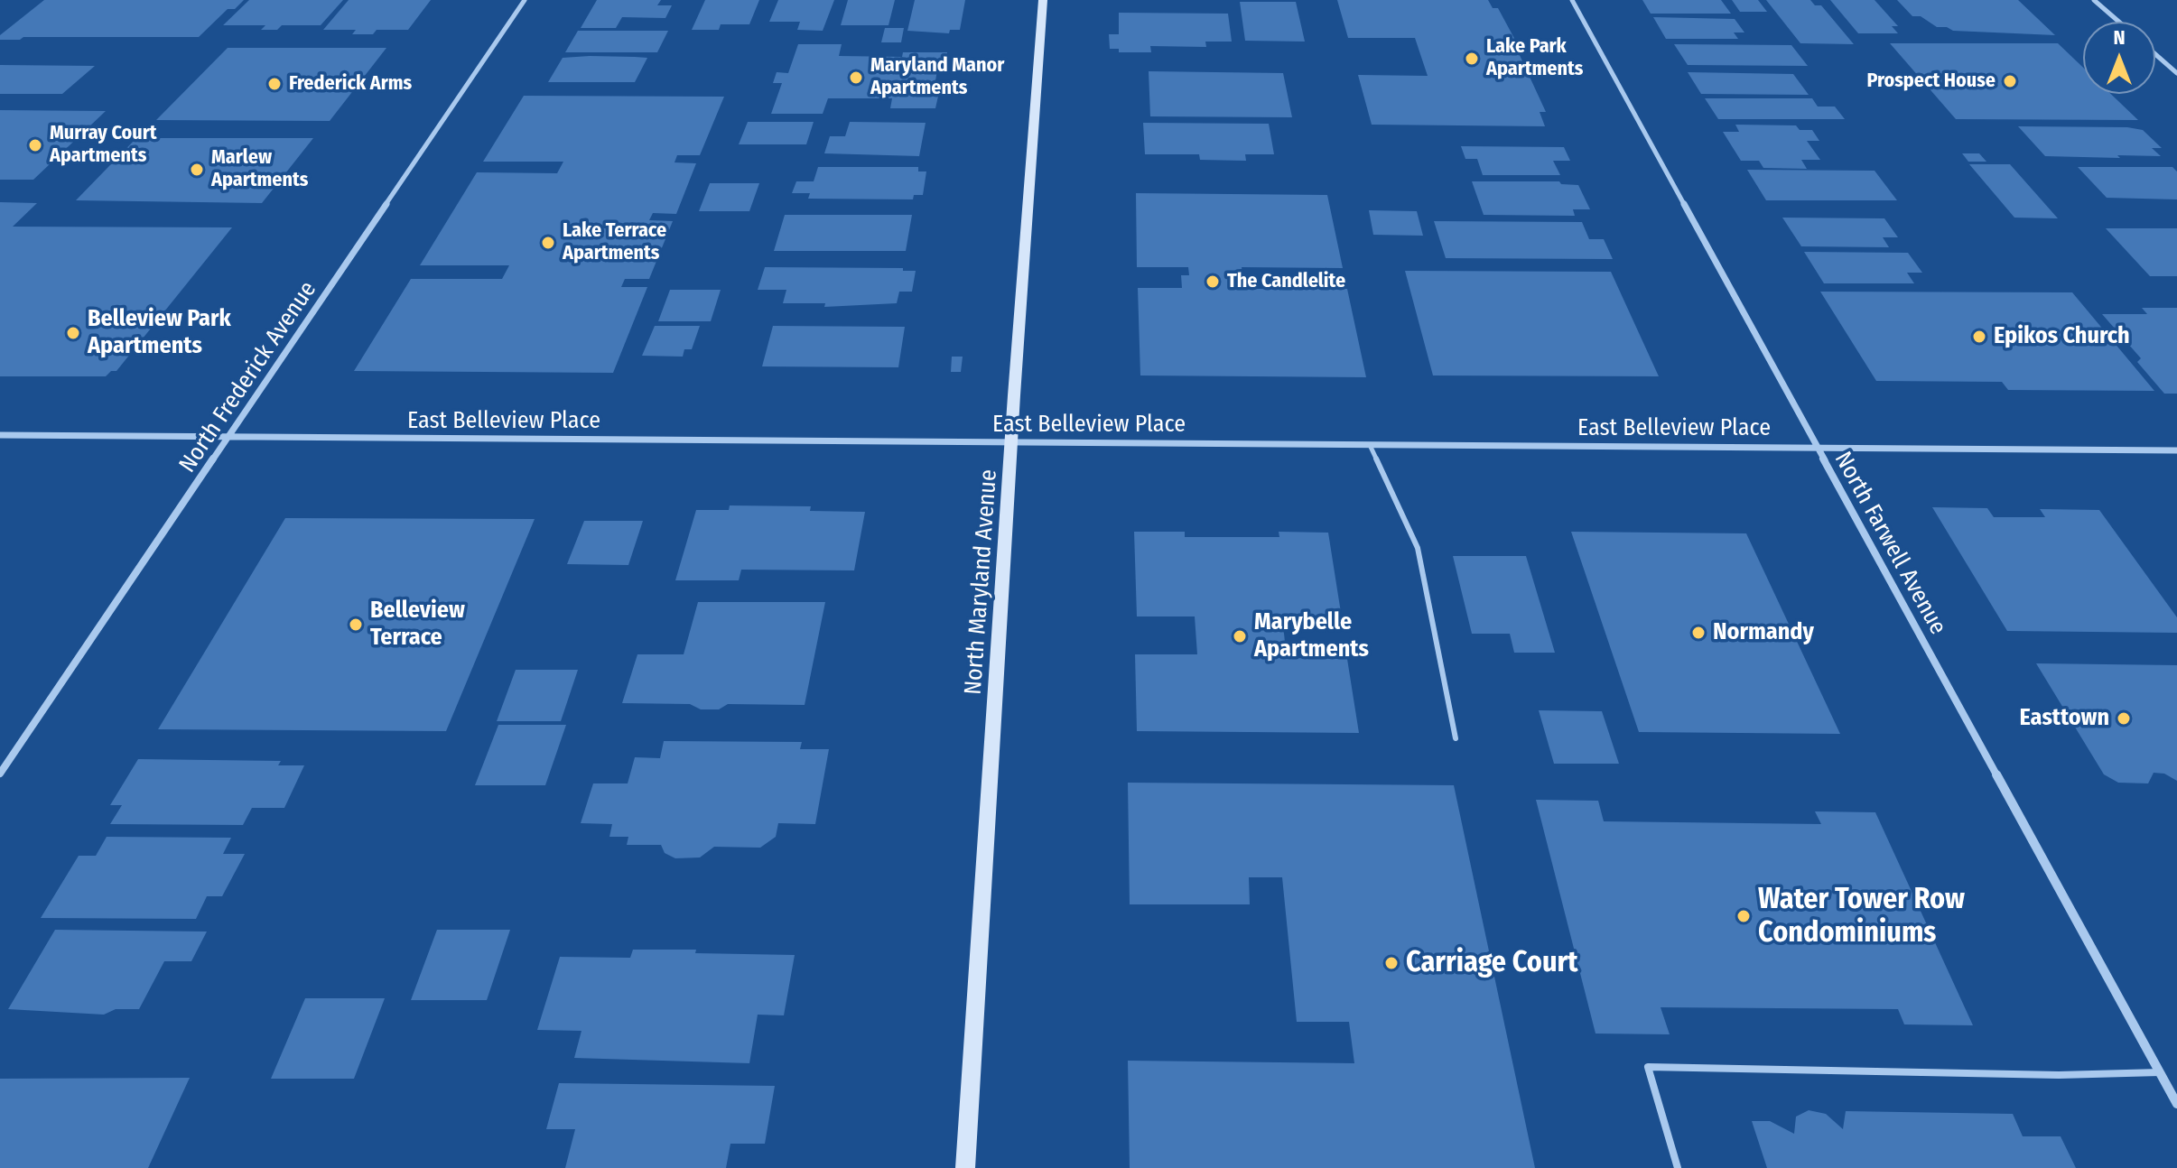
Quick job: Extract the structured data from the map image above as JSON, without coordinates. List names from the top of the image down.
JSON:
{
  "streets": {
    "street": [
      "North Frederick Avenue",
      "East Belleview Place",
      "North Farwell Avenue",
      "North Maryland Avenue"
    ]
  },
  "crossings": [
    ["North Frederick Avenue", "East Belleview Place"],
    ["East Belleview Place", "North Farwell Avenue"],
    ["East Belleview Place", "North Maryland Avenue"]
  ],
  "places": [
    "Lake Park Apartments",
    "Maryland Manor Apartments",
    "Prospect House",
    "Frederick Arms",
    "Murray Court Apartments",
    "Marlew Apartments",
    "Lake Terrace Apartments",
    "The Candlelite",
    "Belleview Park Apartments",
    "Epikos Church",
    "Belleview Terrace",
    "Normandy",
    "Marybelle Apartments",
    "Easttown",
    "Water Tower Row Condominiums",
    "Carriage Court"
  ],
  "north": "top"
}
